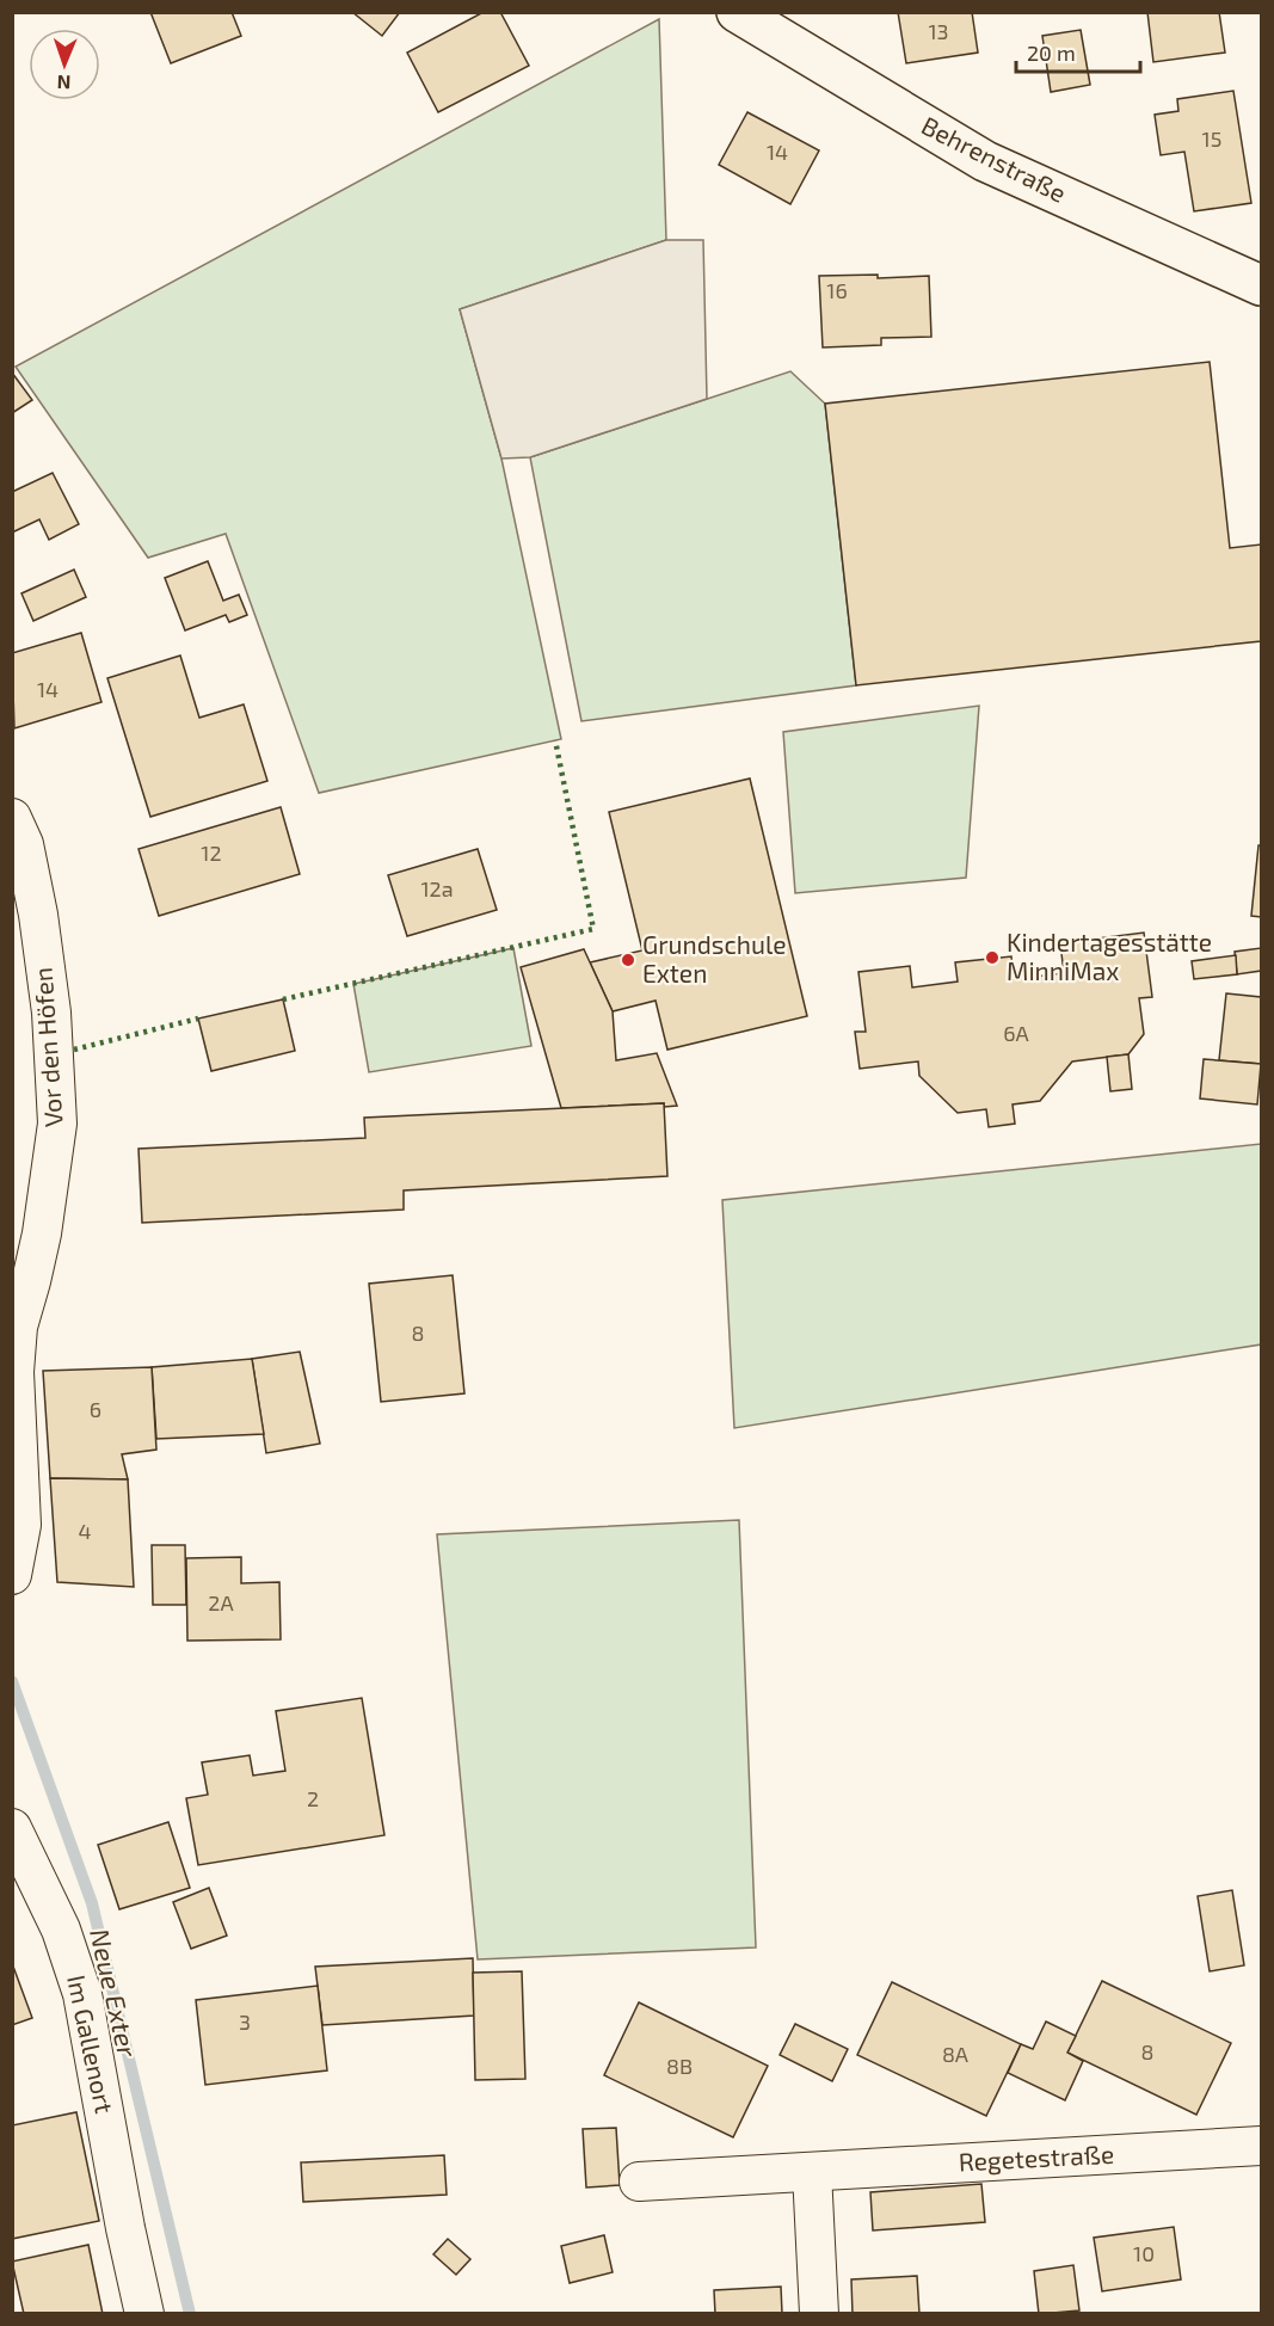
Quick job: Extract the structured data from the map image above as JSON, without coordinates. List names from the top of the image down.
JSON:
{
  "streets": {
    "main road": ["Behrenstraße"],
    "street": ["Vor den Höfen", "Im Gallenort", "Regetestraße"]
  },
  "water": ["Neue Exter"],
  "places": ["Kindertagesstätte MinniMax", "Grundschule Exten"],
  "house_numbers": [
    "13",
    "15",
    "14",
    "16",
    "14",
    "12",
    "12a",
    "6A",
    "8",
    "6",
    "4",
    "2A",
    "2",
    "3",
    "8",
    "8A",
    "8B",
    "10"
  ],
  "scale_bar": "20 m",
  "north": "bottom"
}
